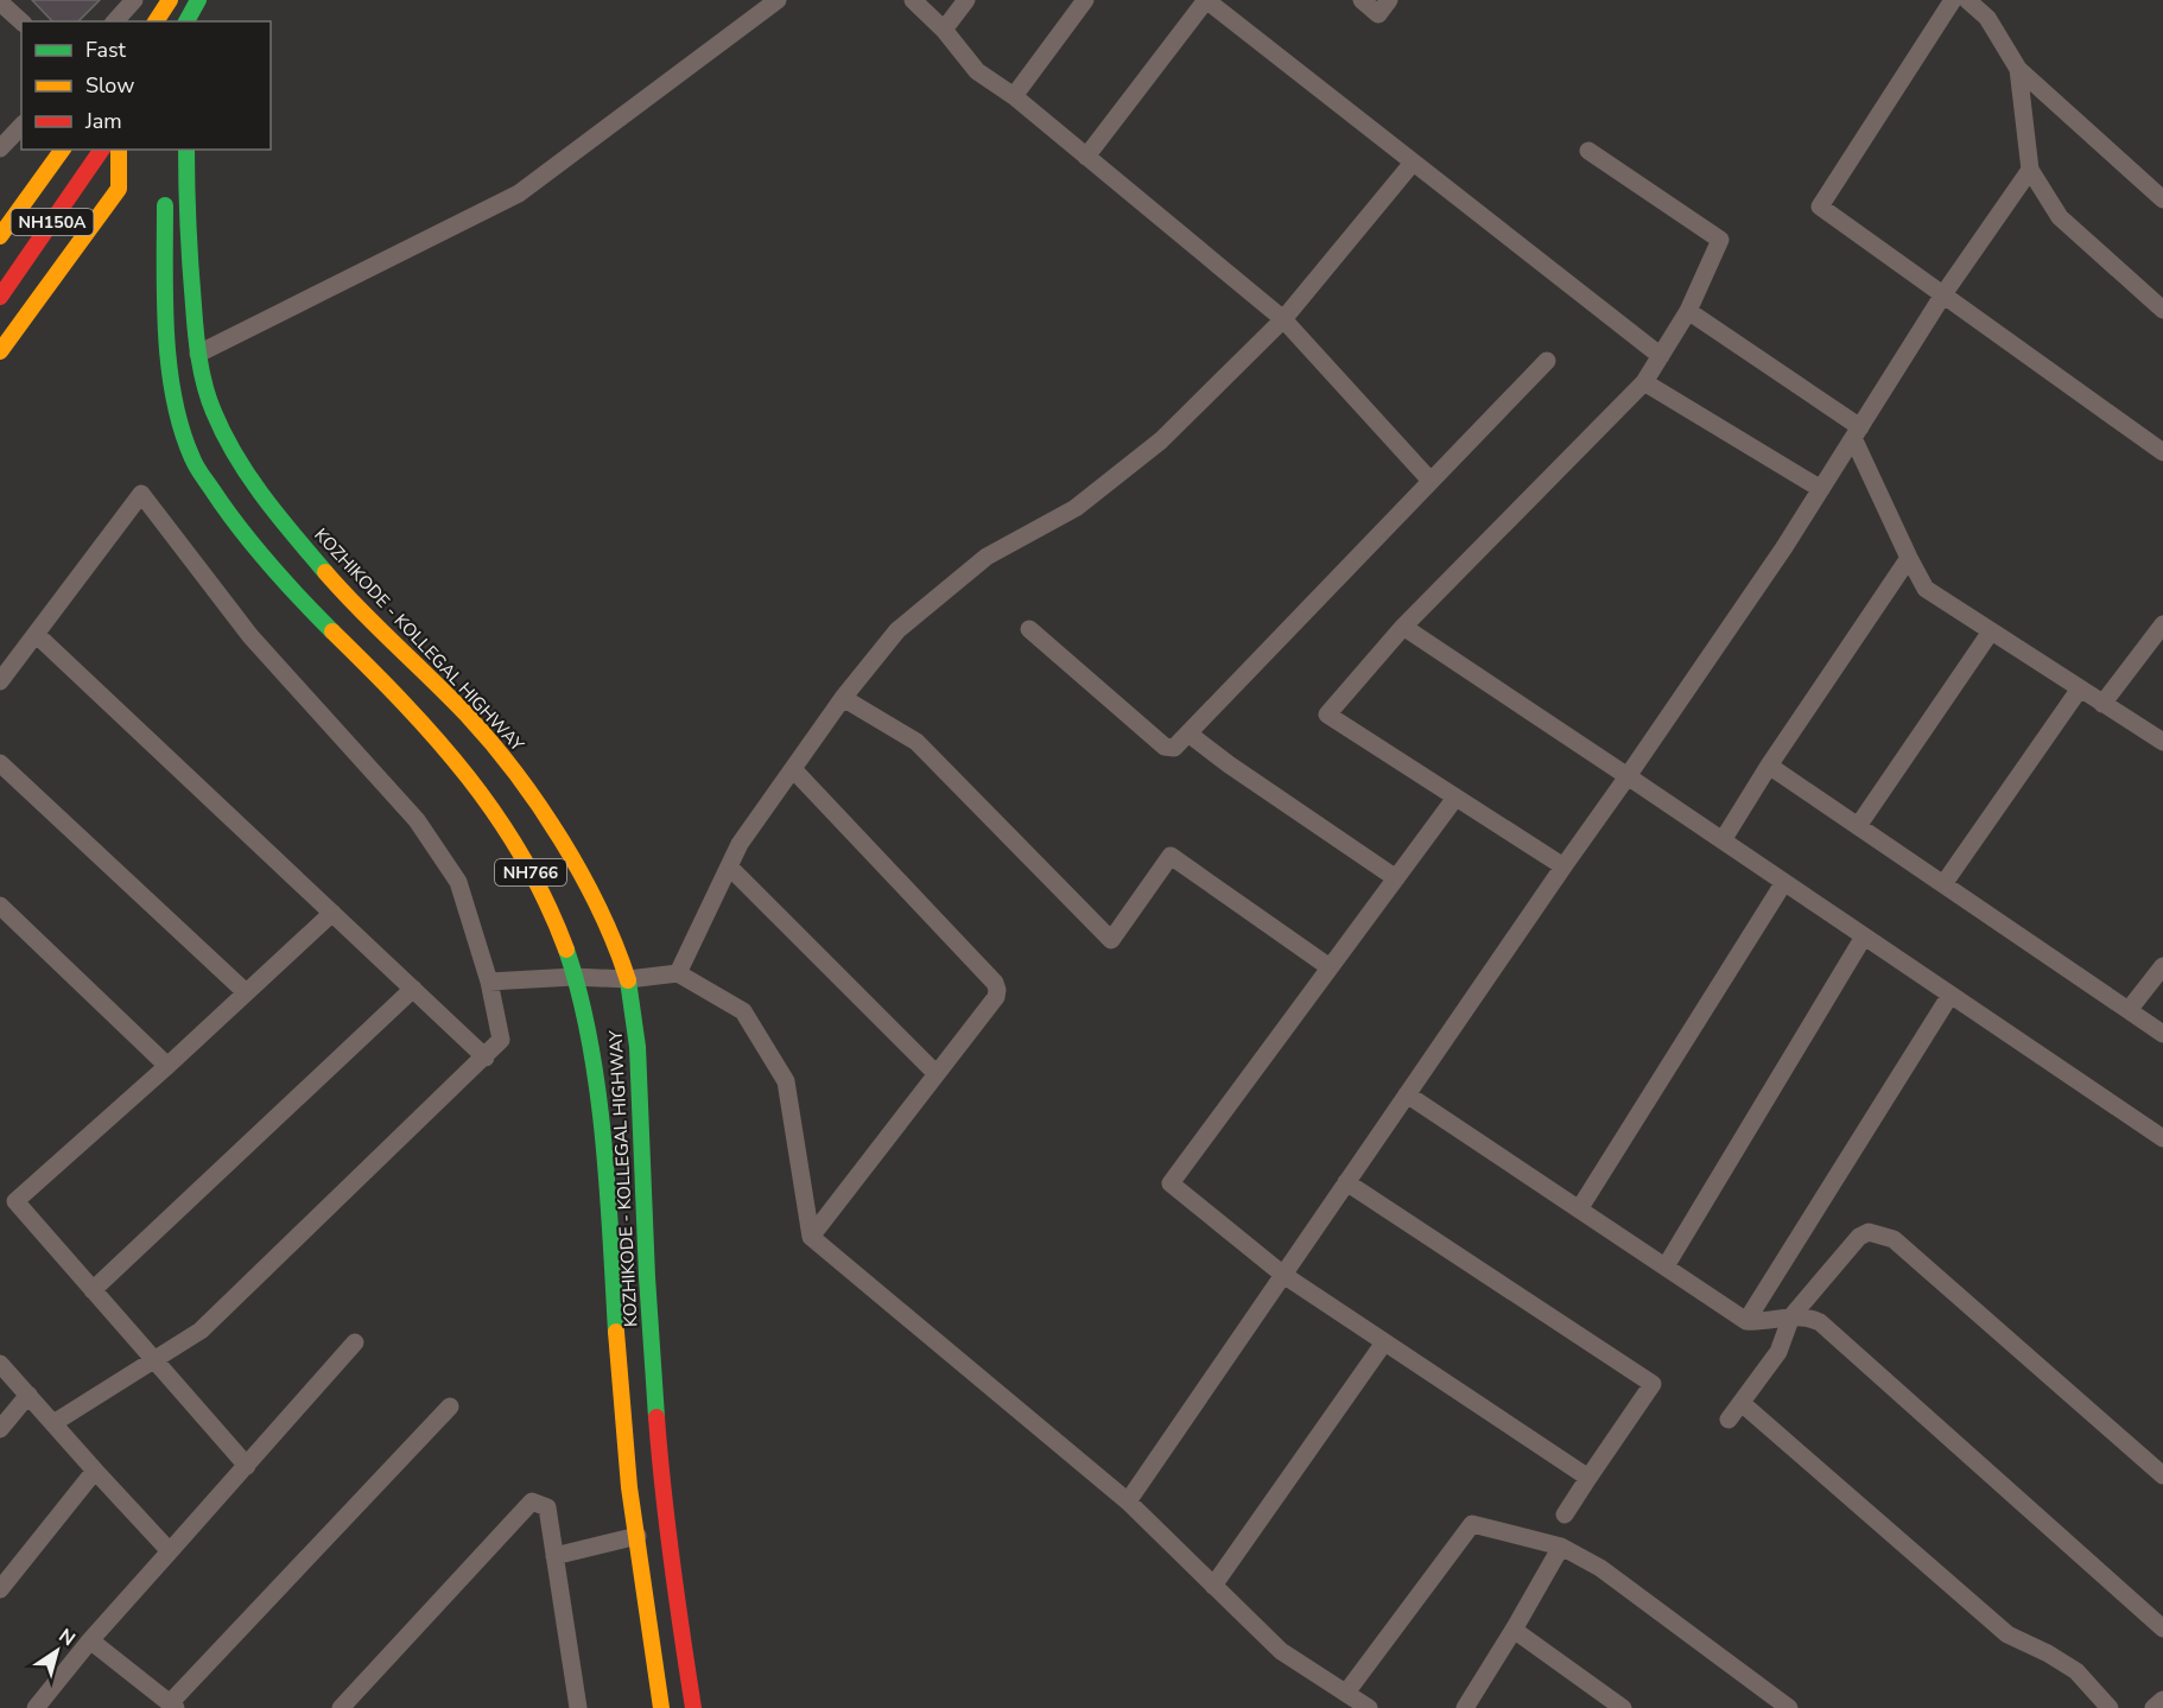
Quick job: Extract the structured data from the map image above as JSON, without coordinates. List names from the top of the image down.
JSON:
{
  "streets": {
    "main road": ["NH150A", "KOZHIKODE - KOLLEGAL HIGHWAY", "NH766"]
  },
  "legend": ["Fast", "Slow", "Jam"],
  "north": "top right"
}
